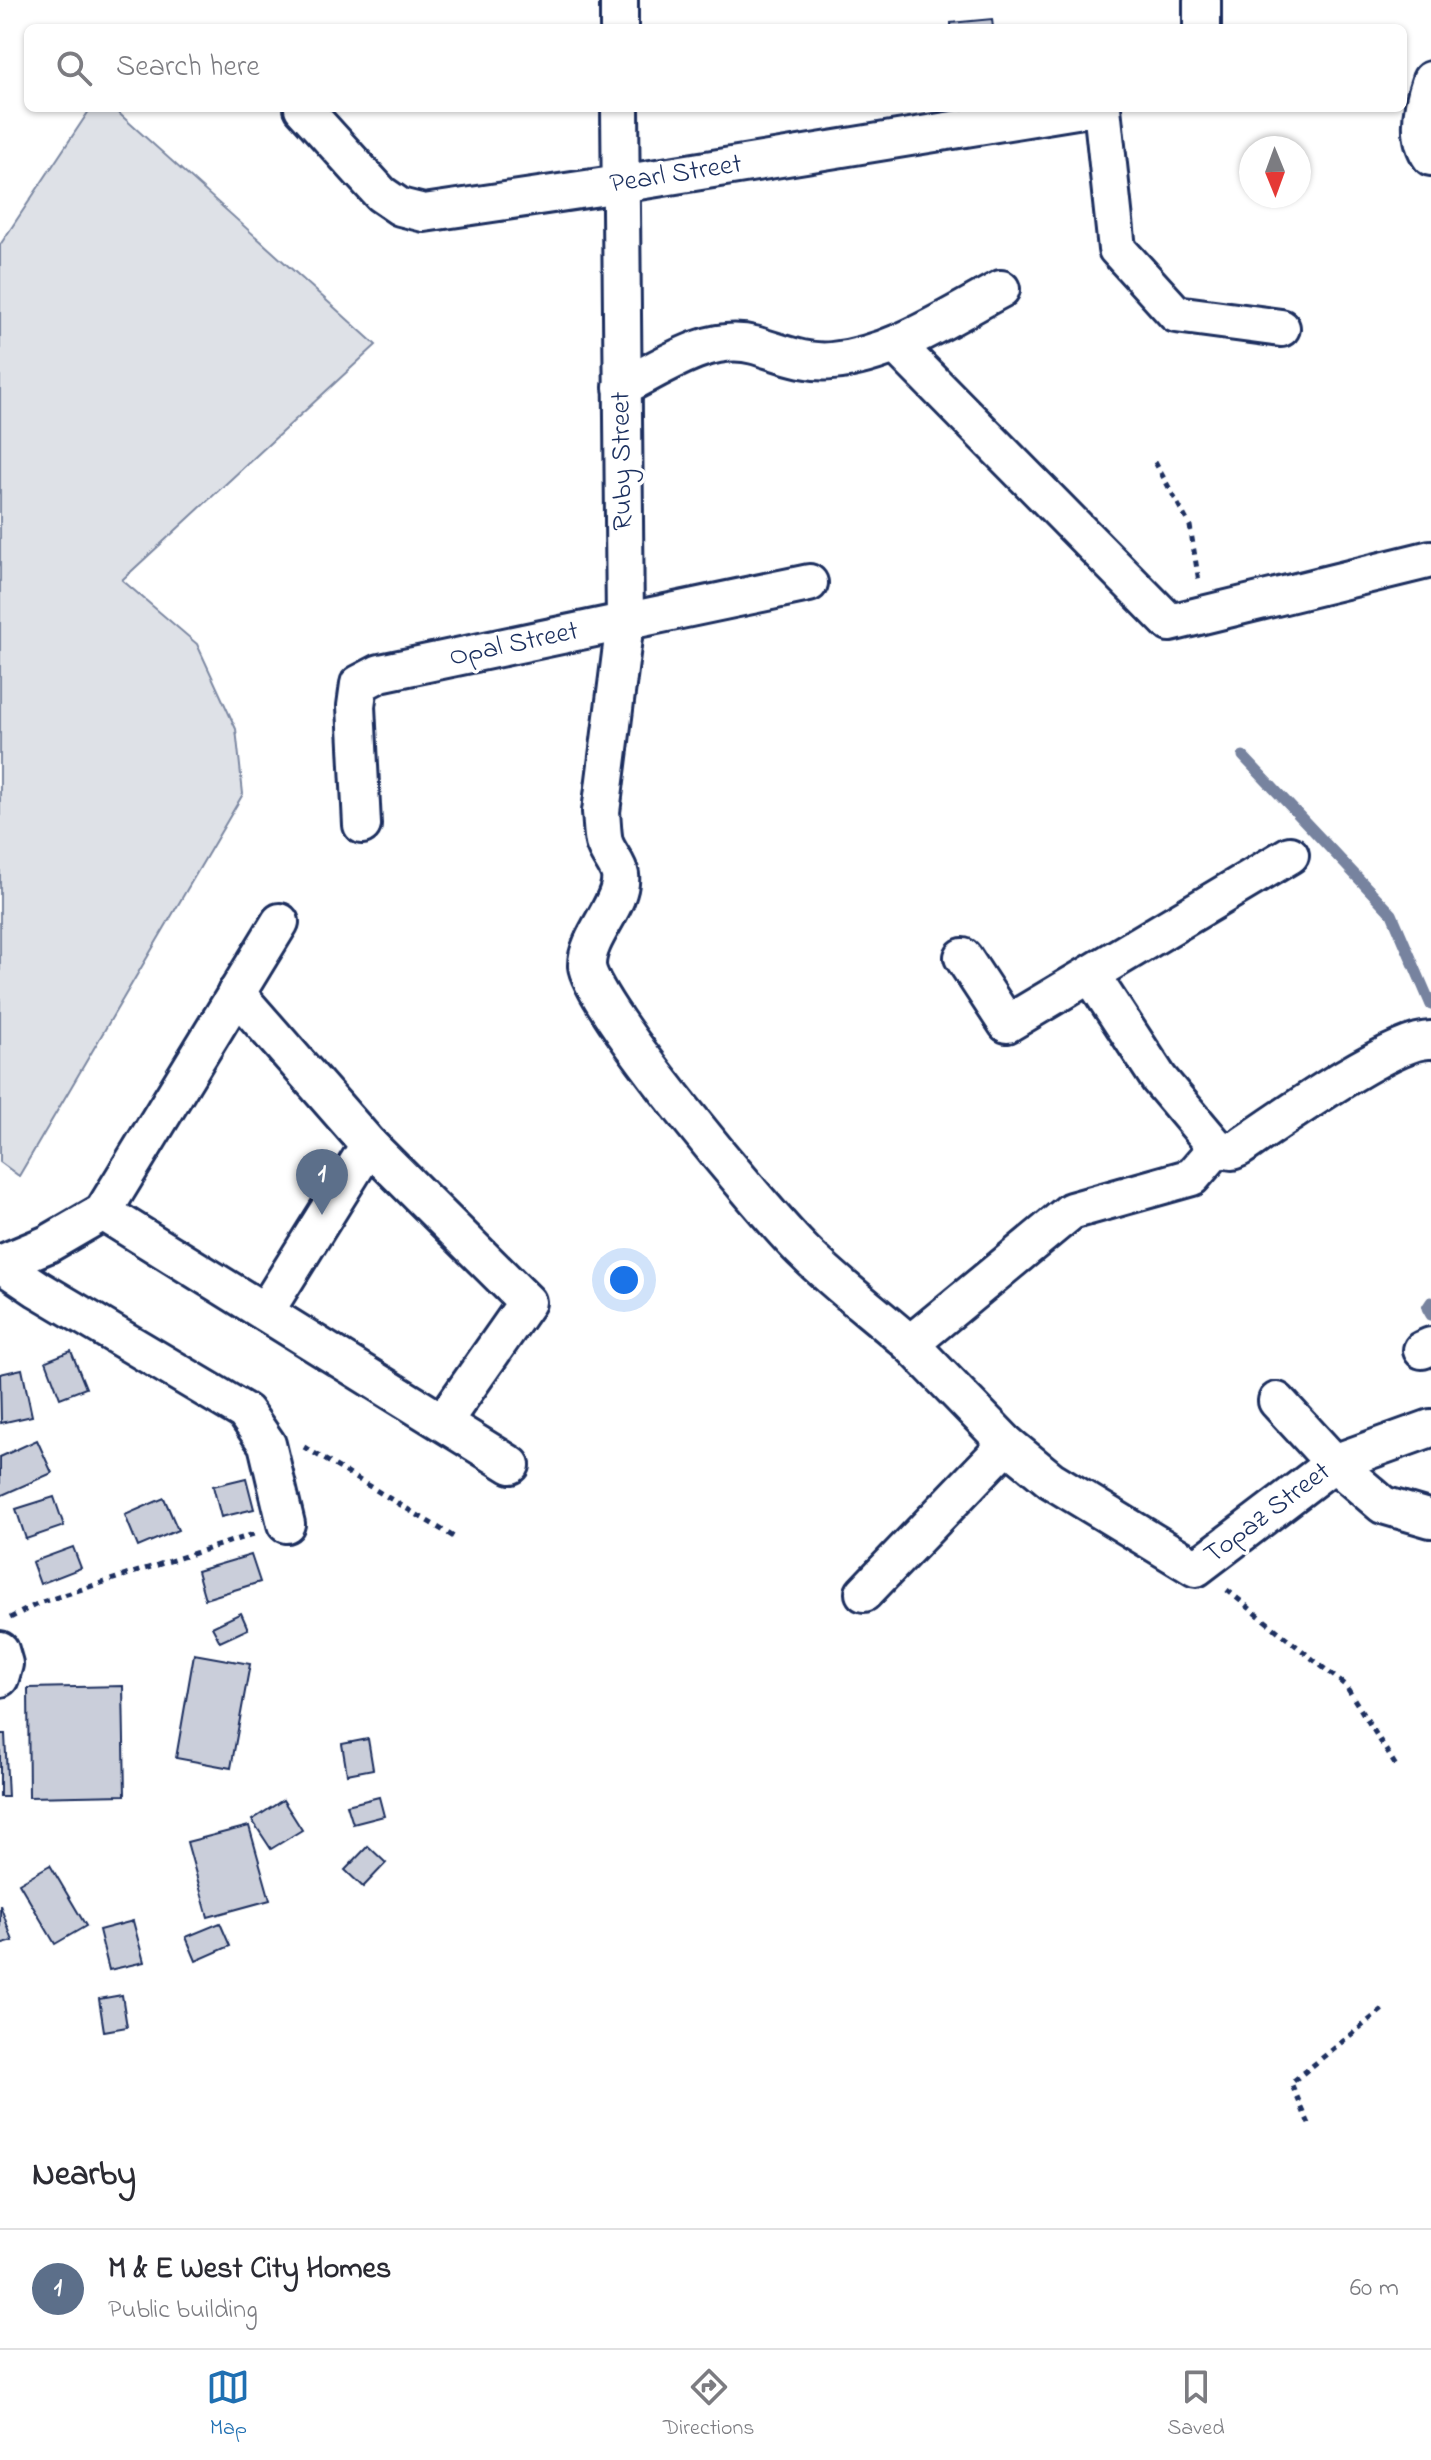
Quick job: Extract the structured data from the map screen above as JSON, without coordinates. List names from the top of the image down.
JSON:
{
  "streets": {
    "street": [
      "Pearl Street",
      "Ruby Street",
      "Opal Street",
      "Topaz Street"
    ]
  },
  "crossings": [
    ["Pearl Street", "Ruby Street"],
    ["Ruby Street", "Opal Street"],
    ["Ruby Street", "Topaz Street"]
  ],
  "north": "bottom",
  "page": {
    "search": "Search here",
    "pins": "1",
    "heading": "Nearby",
    "list": [
      {
        "mark": "1",
        "name": "M & E West City Homes",
        "note": "Public building",
        "value": "60 m"
      }
    ],
    "nav": ["Map", "Directions", "Saved"]
  }
}
